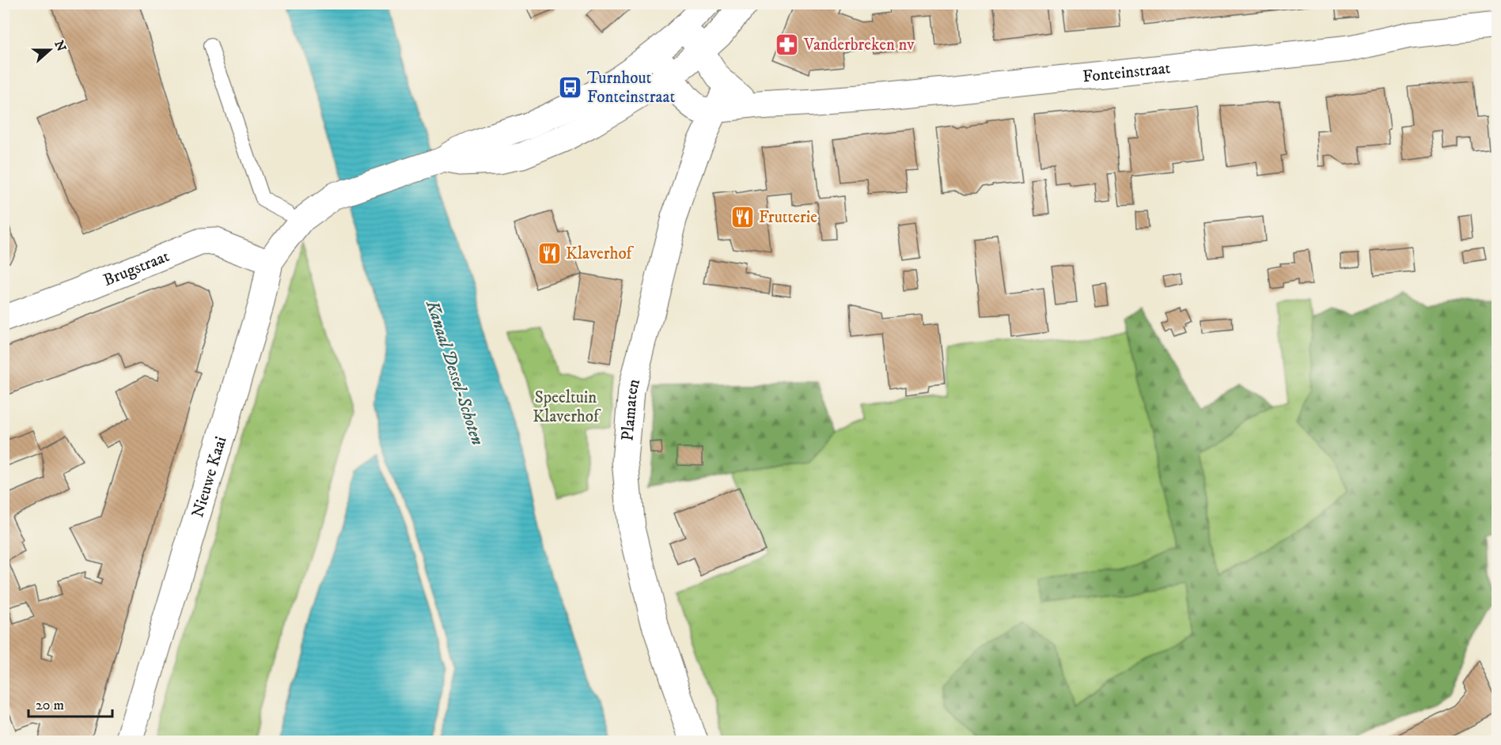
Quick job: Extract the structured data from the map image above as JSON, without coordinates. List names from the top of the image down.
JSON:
{
  "streets": {
    "street": [
      "Fonteinstraat",
      "Brugstraat",
      "Plamaten",
      "Nieuwe Kaai"
    ]
  },
  "crossings": [
    ["Fonteinstraat", "Plamaten"],
    ["Brugstraat", "Nieuwe Kaai"]
  ],
  "water": ["Kanaal Dessel-Schoten"],
  "parks": ["Speeltuin Klaverhof"],
  "places": {
    "pharmacy": ["Vanderbreken nv"],
    "bus stop": ["Turnhout Fonteinstraat"],
    "restaurant": ["Frutterie", "Klaverhof"]
  },
  "scale_bar": "20 m",
  "north": "right"
}
